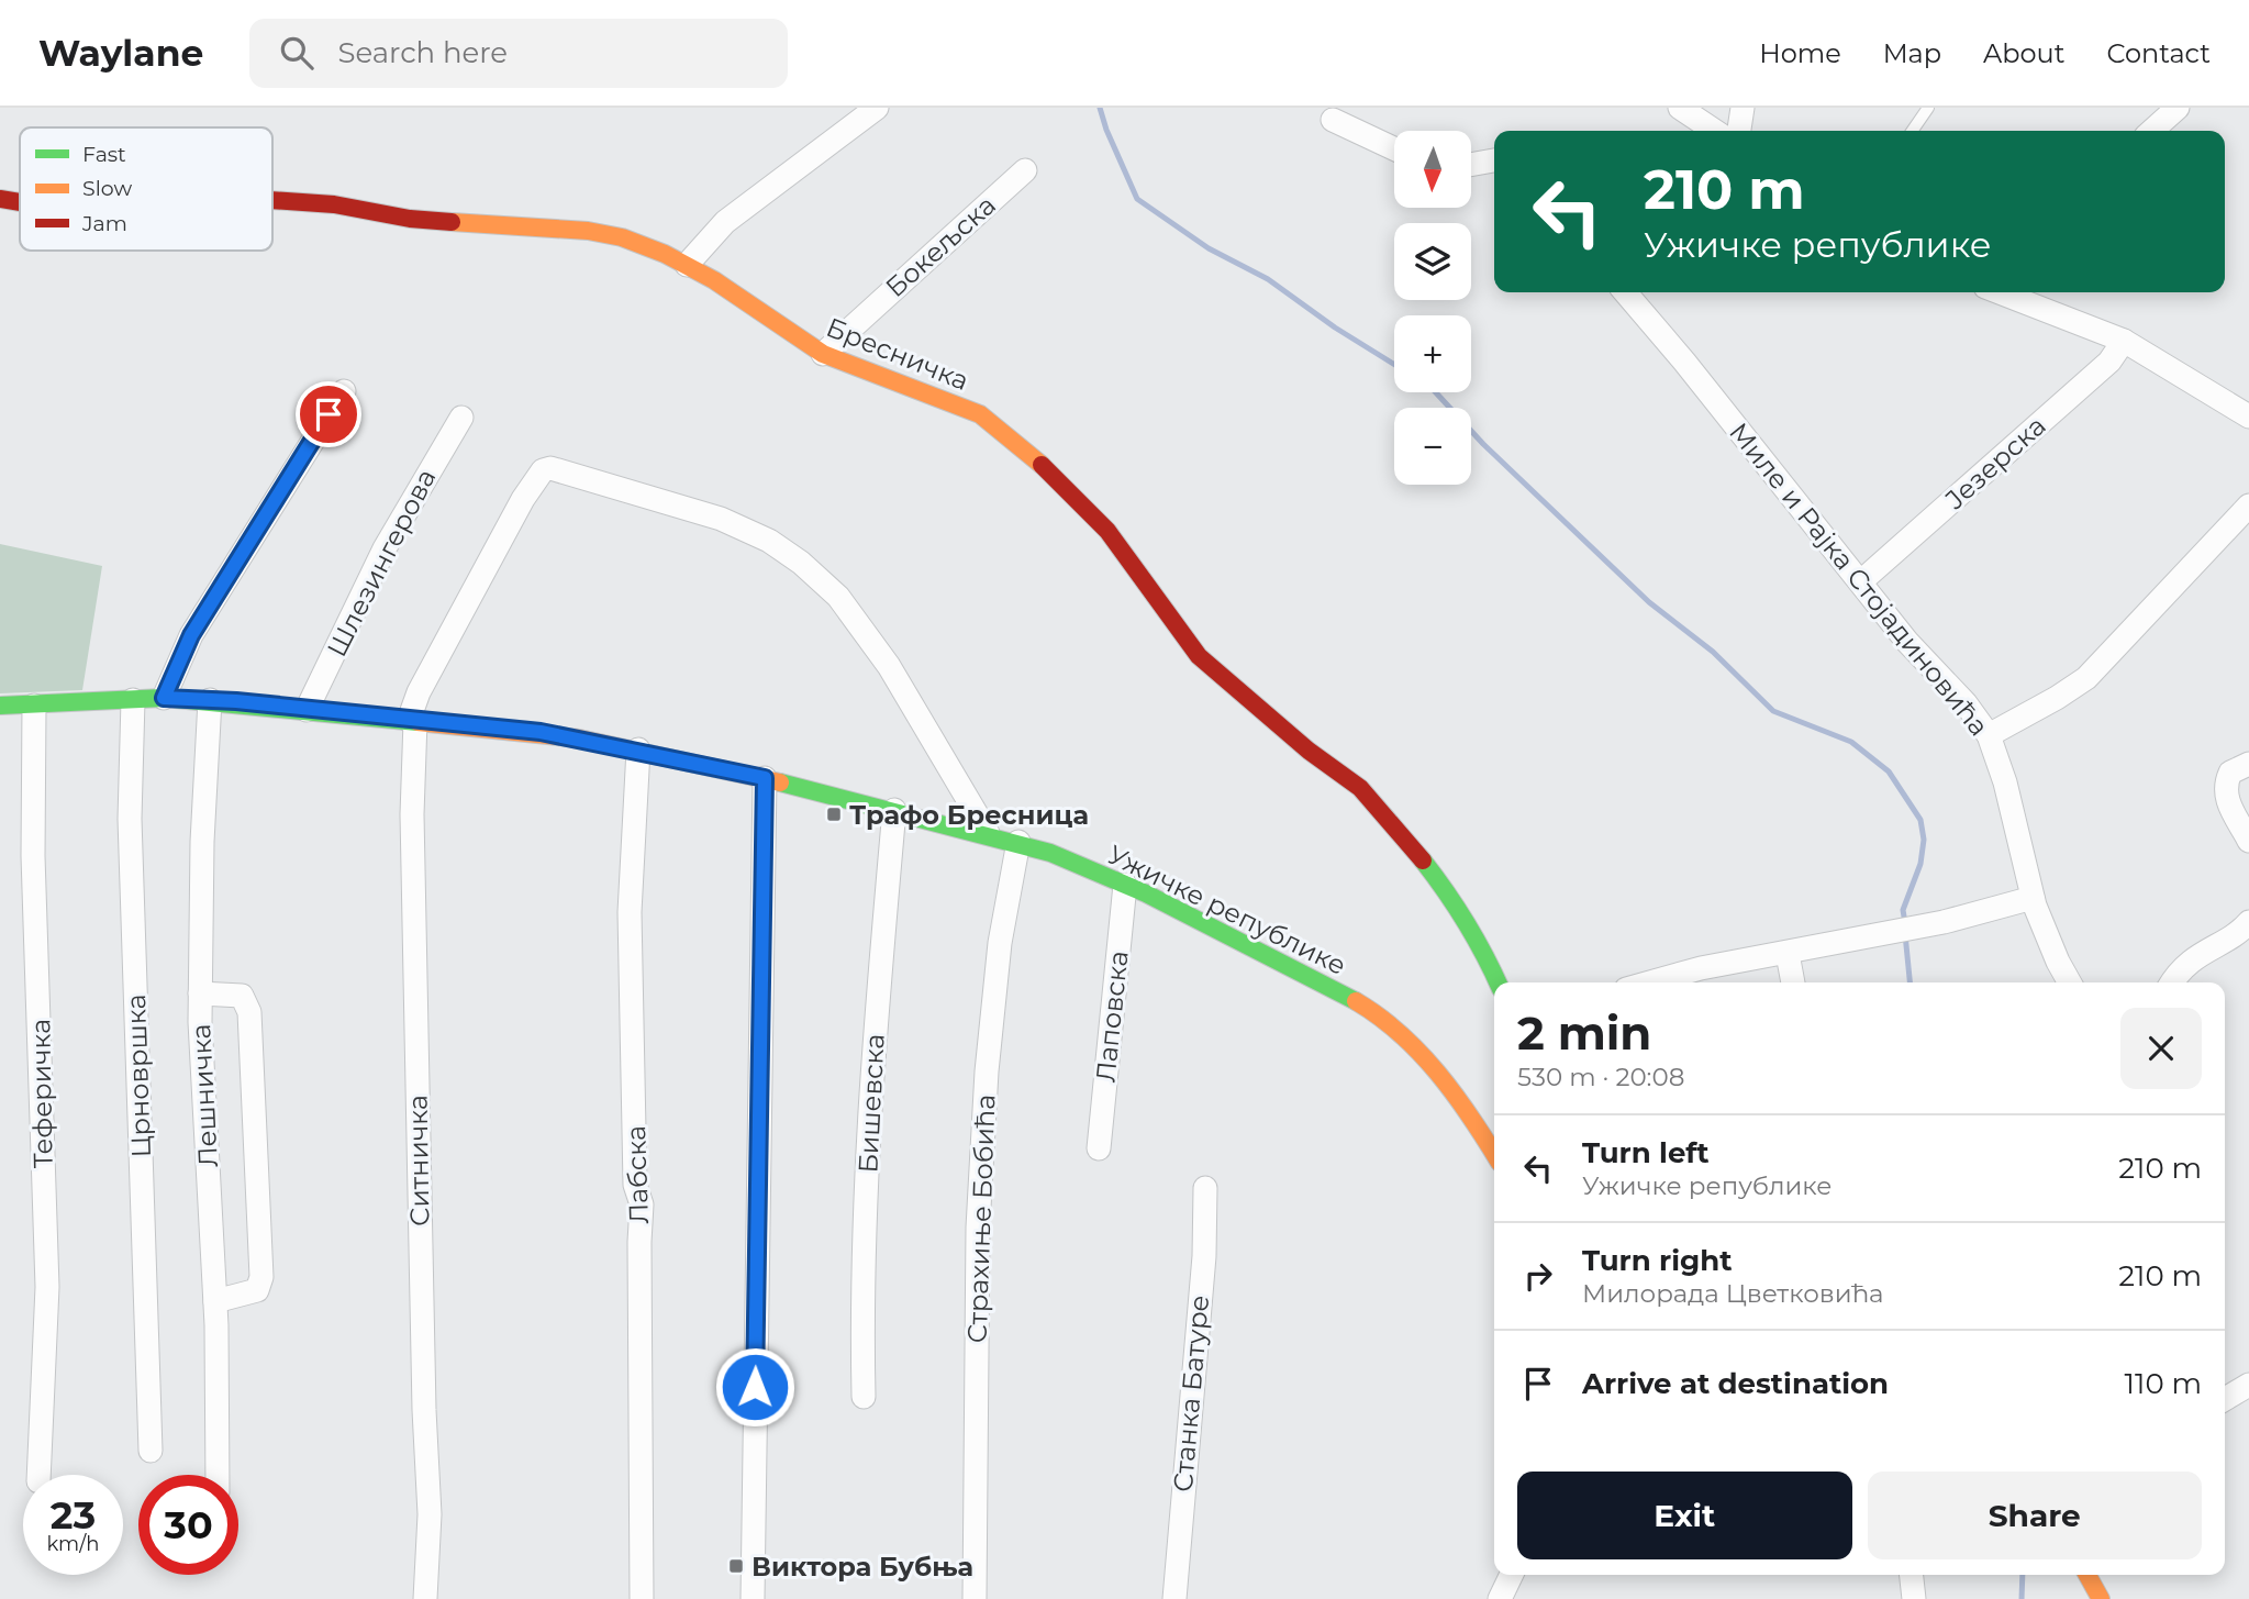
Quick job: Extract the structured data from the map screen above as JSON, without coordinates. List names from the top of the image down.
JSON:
{
  "streets": {
    "street": [
      "Бокељска",
      "Бресничка",
      "Језерска",
      "Шлезингерова",
      "Миле и Рајка Стојадиновића",
      "Ужичке републике",
      "Лаповска",
      "Црновршка",
      "Теферичка",
      "Лешничка",
      "Бишевска",
      "Ситничка",
      "Лабска",
      "Страхиње Бобића",
      "Станка Батуре"
    ]
  },
  "crossings": [
    ["Бокељска", "Бресничка"],
    ["Језерска", "Миле и Рајка Стојадиновића"],
    ["Шлезингерова", "Ужичке републике"],
    ["Ужичке републике", "Лаповска"],
    ["Ужичке републике", "Црновршка"],
    ["Ужичке републике", "Теферичка"],
    ["Ужичке републике", "Лешничка"],
    ["Ужичке републике", "Бишевска"],
    ["Ужичке републике", "Ситничка"],
    ["Ужичке републике", "Лабска"],
    ["Ужичке републике", "Страхиње Бобића"]
  ],
  "places": {
    "transit": ["Трафо Бресница", "Виктора Бубња"]
  },
  "legend": ["Fast", "Slow", "Jam"],
  "north": "bottom",
  "page": {
    "header": "Waylane",
    "search": "Search here",
    "nav": [
      "Home",
      "Map",
      "About",
      "Contact"
    ],
    "map_buttons": ["+", "−"],
    "turn": ["210 m", "Ужичке републике"],
    "heading": ["2 min", "530 m · 20:08"],
    "list": [
      {
        "name": "Turn left",
        "note": "Ужичке републике",
        "value": "210 m"
      },
      {
        "name": "Turn right",
        "note": "Милорада Цветковића",
        "value": "210 m"
      },
      {
        "name": "Arrive at destination",
        "value": "110 m"
      }
    ],
    "buttons": ["Exit", "Share"],
    "speed": "23 km/h",
    "limit": "30"
  }
}
